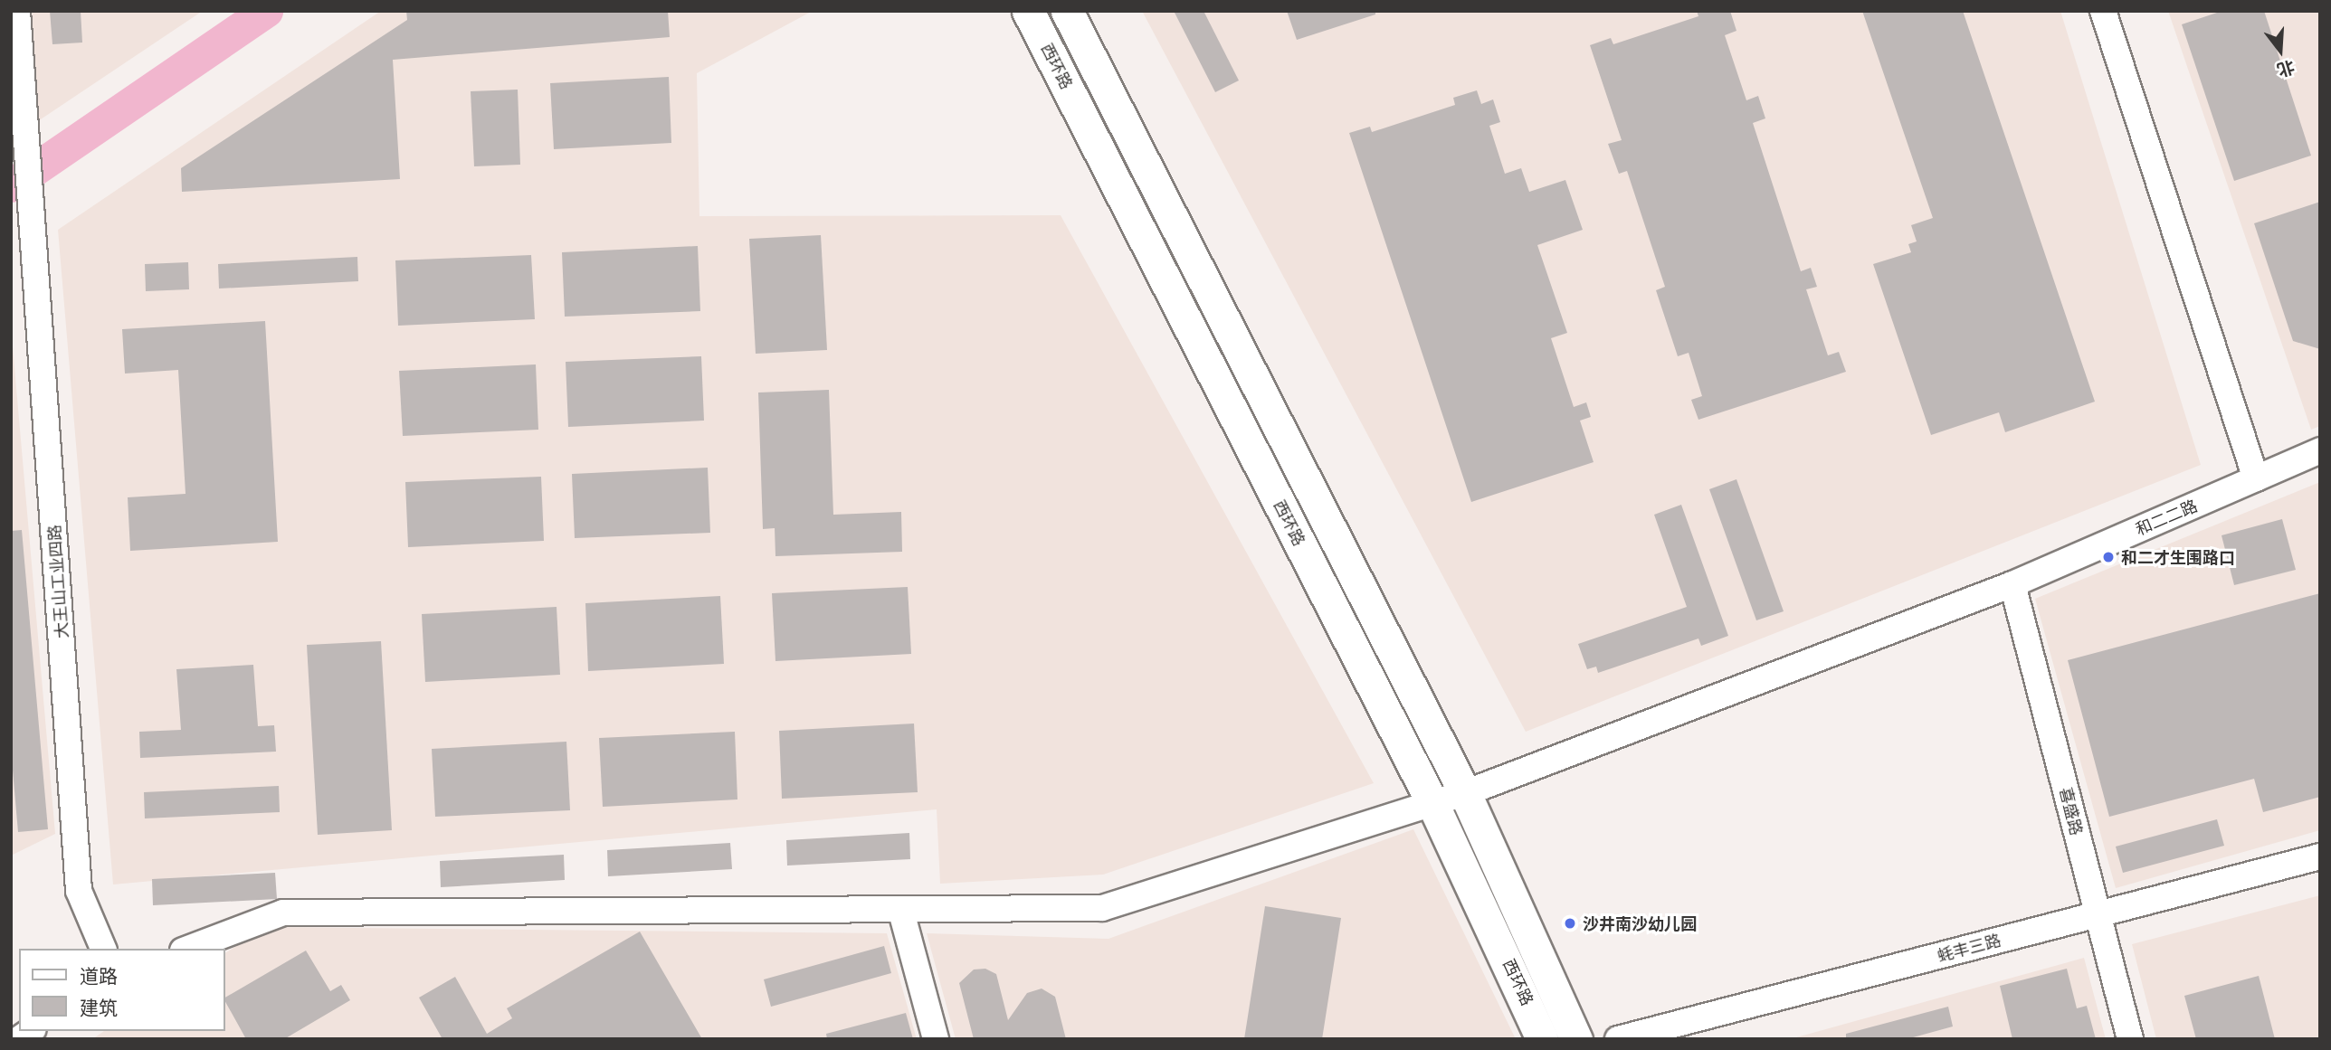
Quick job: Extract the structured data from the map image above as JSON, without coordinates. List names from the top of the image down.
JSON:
{
  "streets": {
    "main road": ["西环路"],
    "street": [
      "和二二路",
      "大王山工业四路",
      "喜盛路",
      "蚝丰三路"
    ]
  },
  "crossings": [
    ["西环路", "和二二路"],
    ["和二二路", "喜盛路"],
    ["喜盛路", "蚝丰三路"]
  ],
  "places": ["和二才生围路口", "沙井南沙幼儿园"],
  "legend": ["道路", "建筑"],
  "north": "bottom"
}
